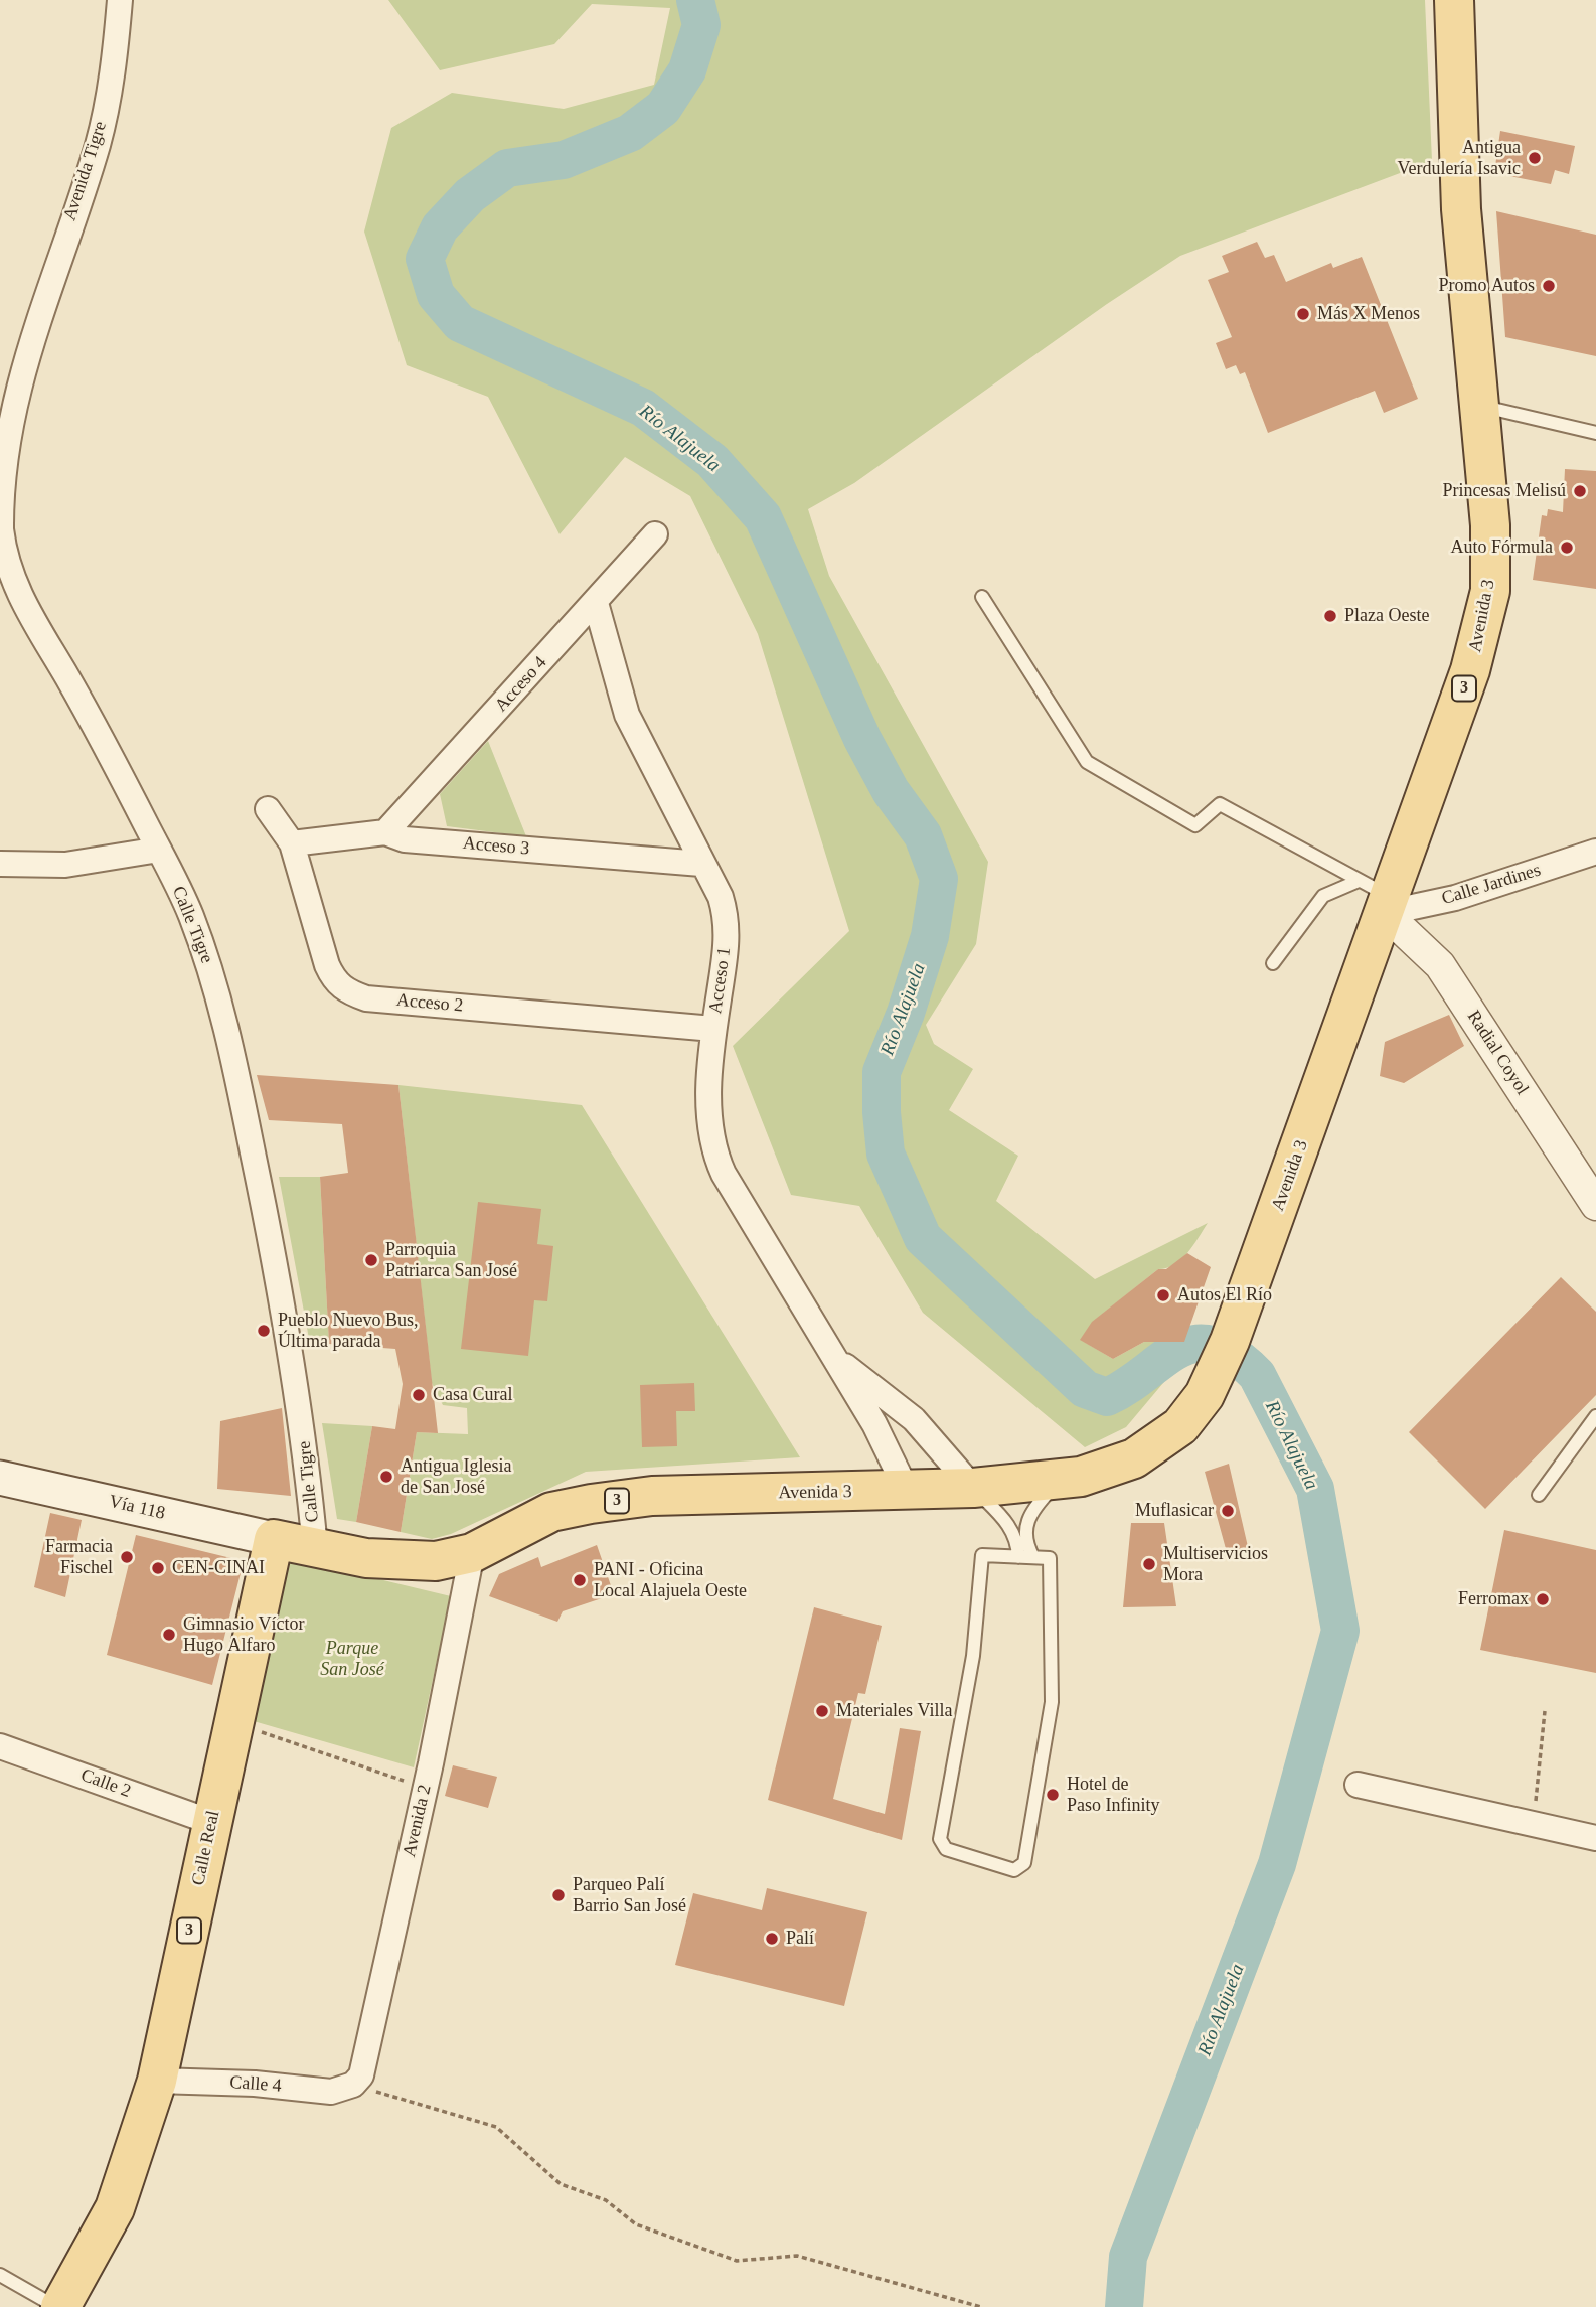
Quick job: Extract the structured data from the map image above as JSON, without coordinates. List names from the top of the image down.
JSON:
{
  "streets": {
    "main road": [
      "Avenida 3",
      "3",
      "Vía 118",
      "Calle Real"
    ],
    "street": [
      "Avenida Tigre",
      "Acceso 4",
      "Acceso 3",
      "Calle Jardines",
      "Calle Tigre",
      "Acceso 1",
      "Acceso 2",
      "Radial Coyol",
      "Calle 2",
      "Avenida 2",
      "Calle 4"
    ]
  },
  "crossings": [
    ["Avenida Tigre", "Calle Tigre"],
    ["Avenida 3", "Calle Jardines"],
    ["Avenida 3", "Calle Tigre"],
    ["Avenida 3", "Acceso 1"],
    ["Avenida 3", "Radial Coyol"],
    ["Avenida 3", "Vía 118"],
    ["Avenida 3", "Avenida 2"],
    ["Avenida 3", "Calle Real"],
    ["Acceso 4", "Acceso 3"],
    ["Acceso 4", "Acceso 1"],
    ["Acceso 3", "Acceso 1"],
    ["Acceso 3", "Acceso 2"],
    ["Calle Jardines", "Radial Coyol"],
    ["Acceso 1", "Acceso 2"],
    ["Vía 118", "Calle Real"],
    ["Calle 2", "Calle Real"],
    ["Avenida 2", "Calle 4"],
    ["Calle Real", "Calle 4"]
  ],
  "water": ["Río Alajuela"],
  "parks": ["Parque San José"],
  "places": [
    "Antigua Verdulería Isavic",
    "Promo Autos",
    "Más X Menos",
    "Princesas Melisú",
    "Auto Fórmula",
    "Plaza Oeste",
    "Parroquia Patriarca San José",
    "Autos El Río",
    "Pueblo Nuevo Bus, Última parada",
    "Casa Cural",
    "Antigua Iglesia de San José",
    "Muflasicar",
    "Farmacia Fischel",
    "Multiservicios Mora",
    "CEN-CINAI",
    "PANI - Oficina Local Alajuela Oeste",
    "Ferromax",
    "Gimnasio Víctor Hugo Alfaro",
    "Materiales Villa",
    "Hotel de Paso Infinity",
    "Parqueo Palí Barrio San José",
    "Palí"
  ]
}
